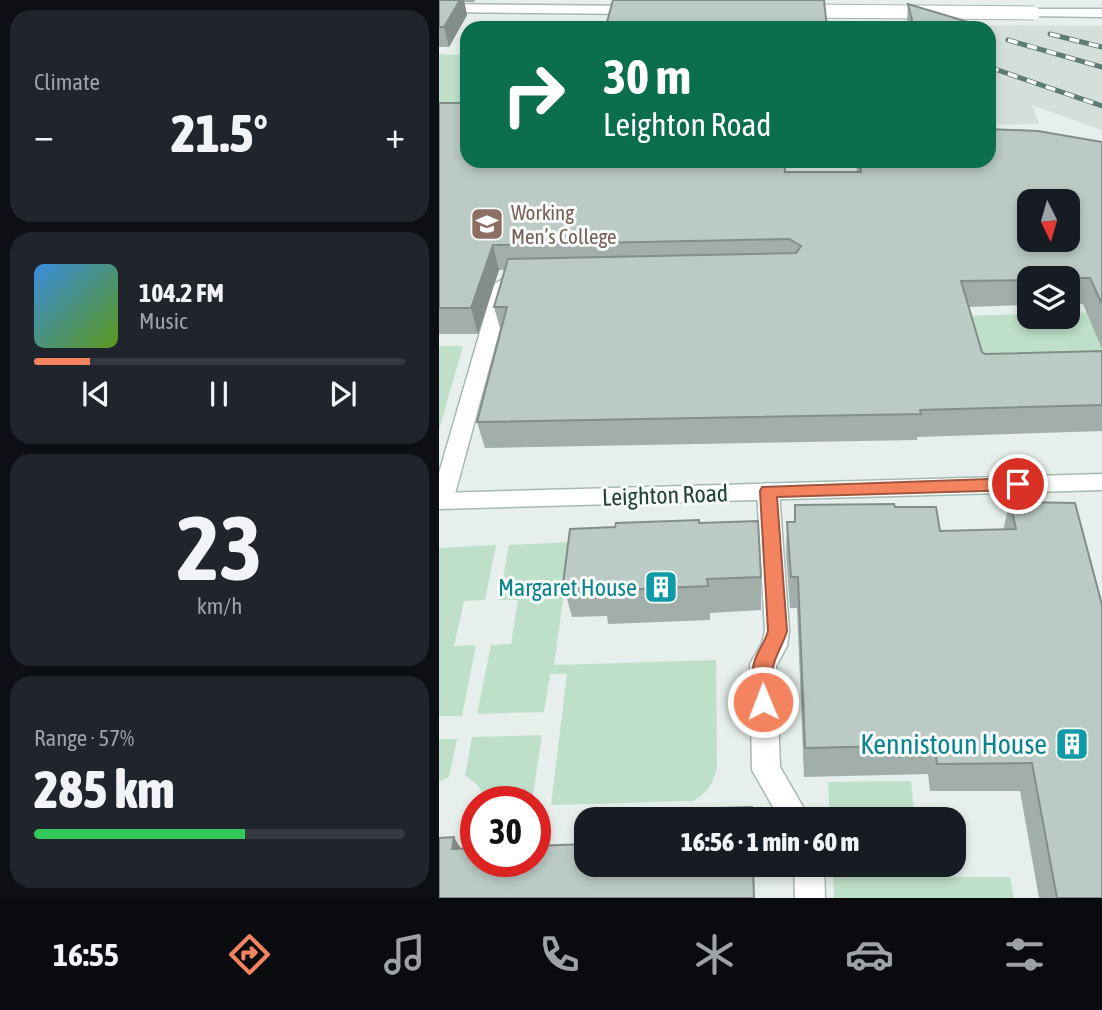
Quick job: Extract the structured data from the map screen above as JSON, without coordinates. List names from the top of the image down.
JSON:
{
  "streets": {
    "street": ["Leighton Road"]
  },
  "places": {
    "school or university": ["Working Men’s College"],
    "building": ["Margaret House", "Kennistoun House"]
  },
  "north": "bottom",
  "page": {
    "tile": [
      "Climate",
      ["23", "km/h"],
      ["Range · 57%", "285 km"]
    ],
    "turn": ["30 m", "Leighton Road"],
    "heat": ["−", "21.5°", "+"],
    "song": ["104.2 FM", "Music"],
    "limit": "30",
    "trip": "16:56 · 1 min · 60 m",
    "tabs": "16:55"
  }
}
